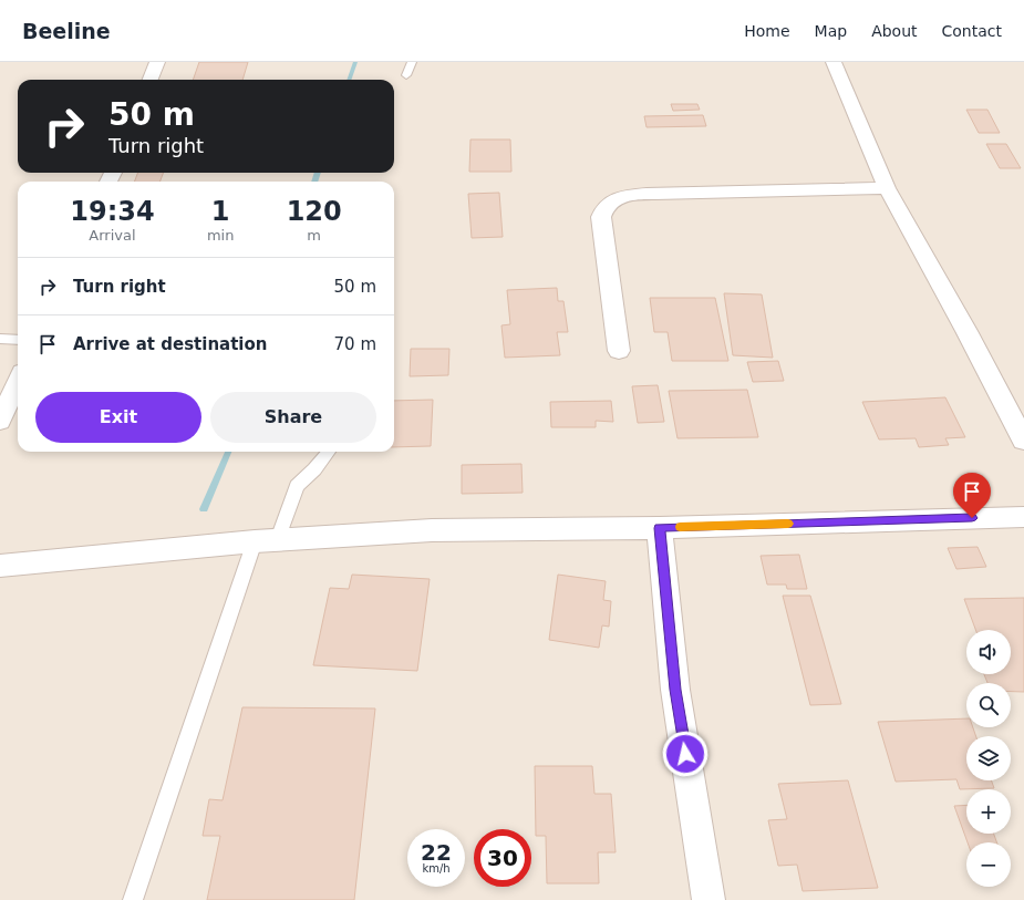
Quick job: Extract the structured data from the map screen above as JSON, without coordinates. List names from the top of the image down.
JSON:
{
  "page": {
    "header": "Beeline",
    "nav": [
      "Home",
      "Map",
      "About",
      "Contact"
    ],
    "turn": ["50 m", "Turn right"],
    "eta": [
      "19:34",
      "Arrival",
      "1",
      "min",
      "120",
      "m"
    ],
    "list": [
      {
        "name": "Turn right",
        "value": "50 m"
      },
      {
        "name": "Arrive at destination",
        "value": "70 m"
      }
    ],
    "buttons": ["Exit", "Share"],
    "map_buttons": ["+", "−"],
    "speed": "22 km/h",
    "limit": "30"
  }
}
